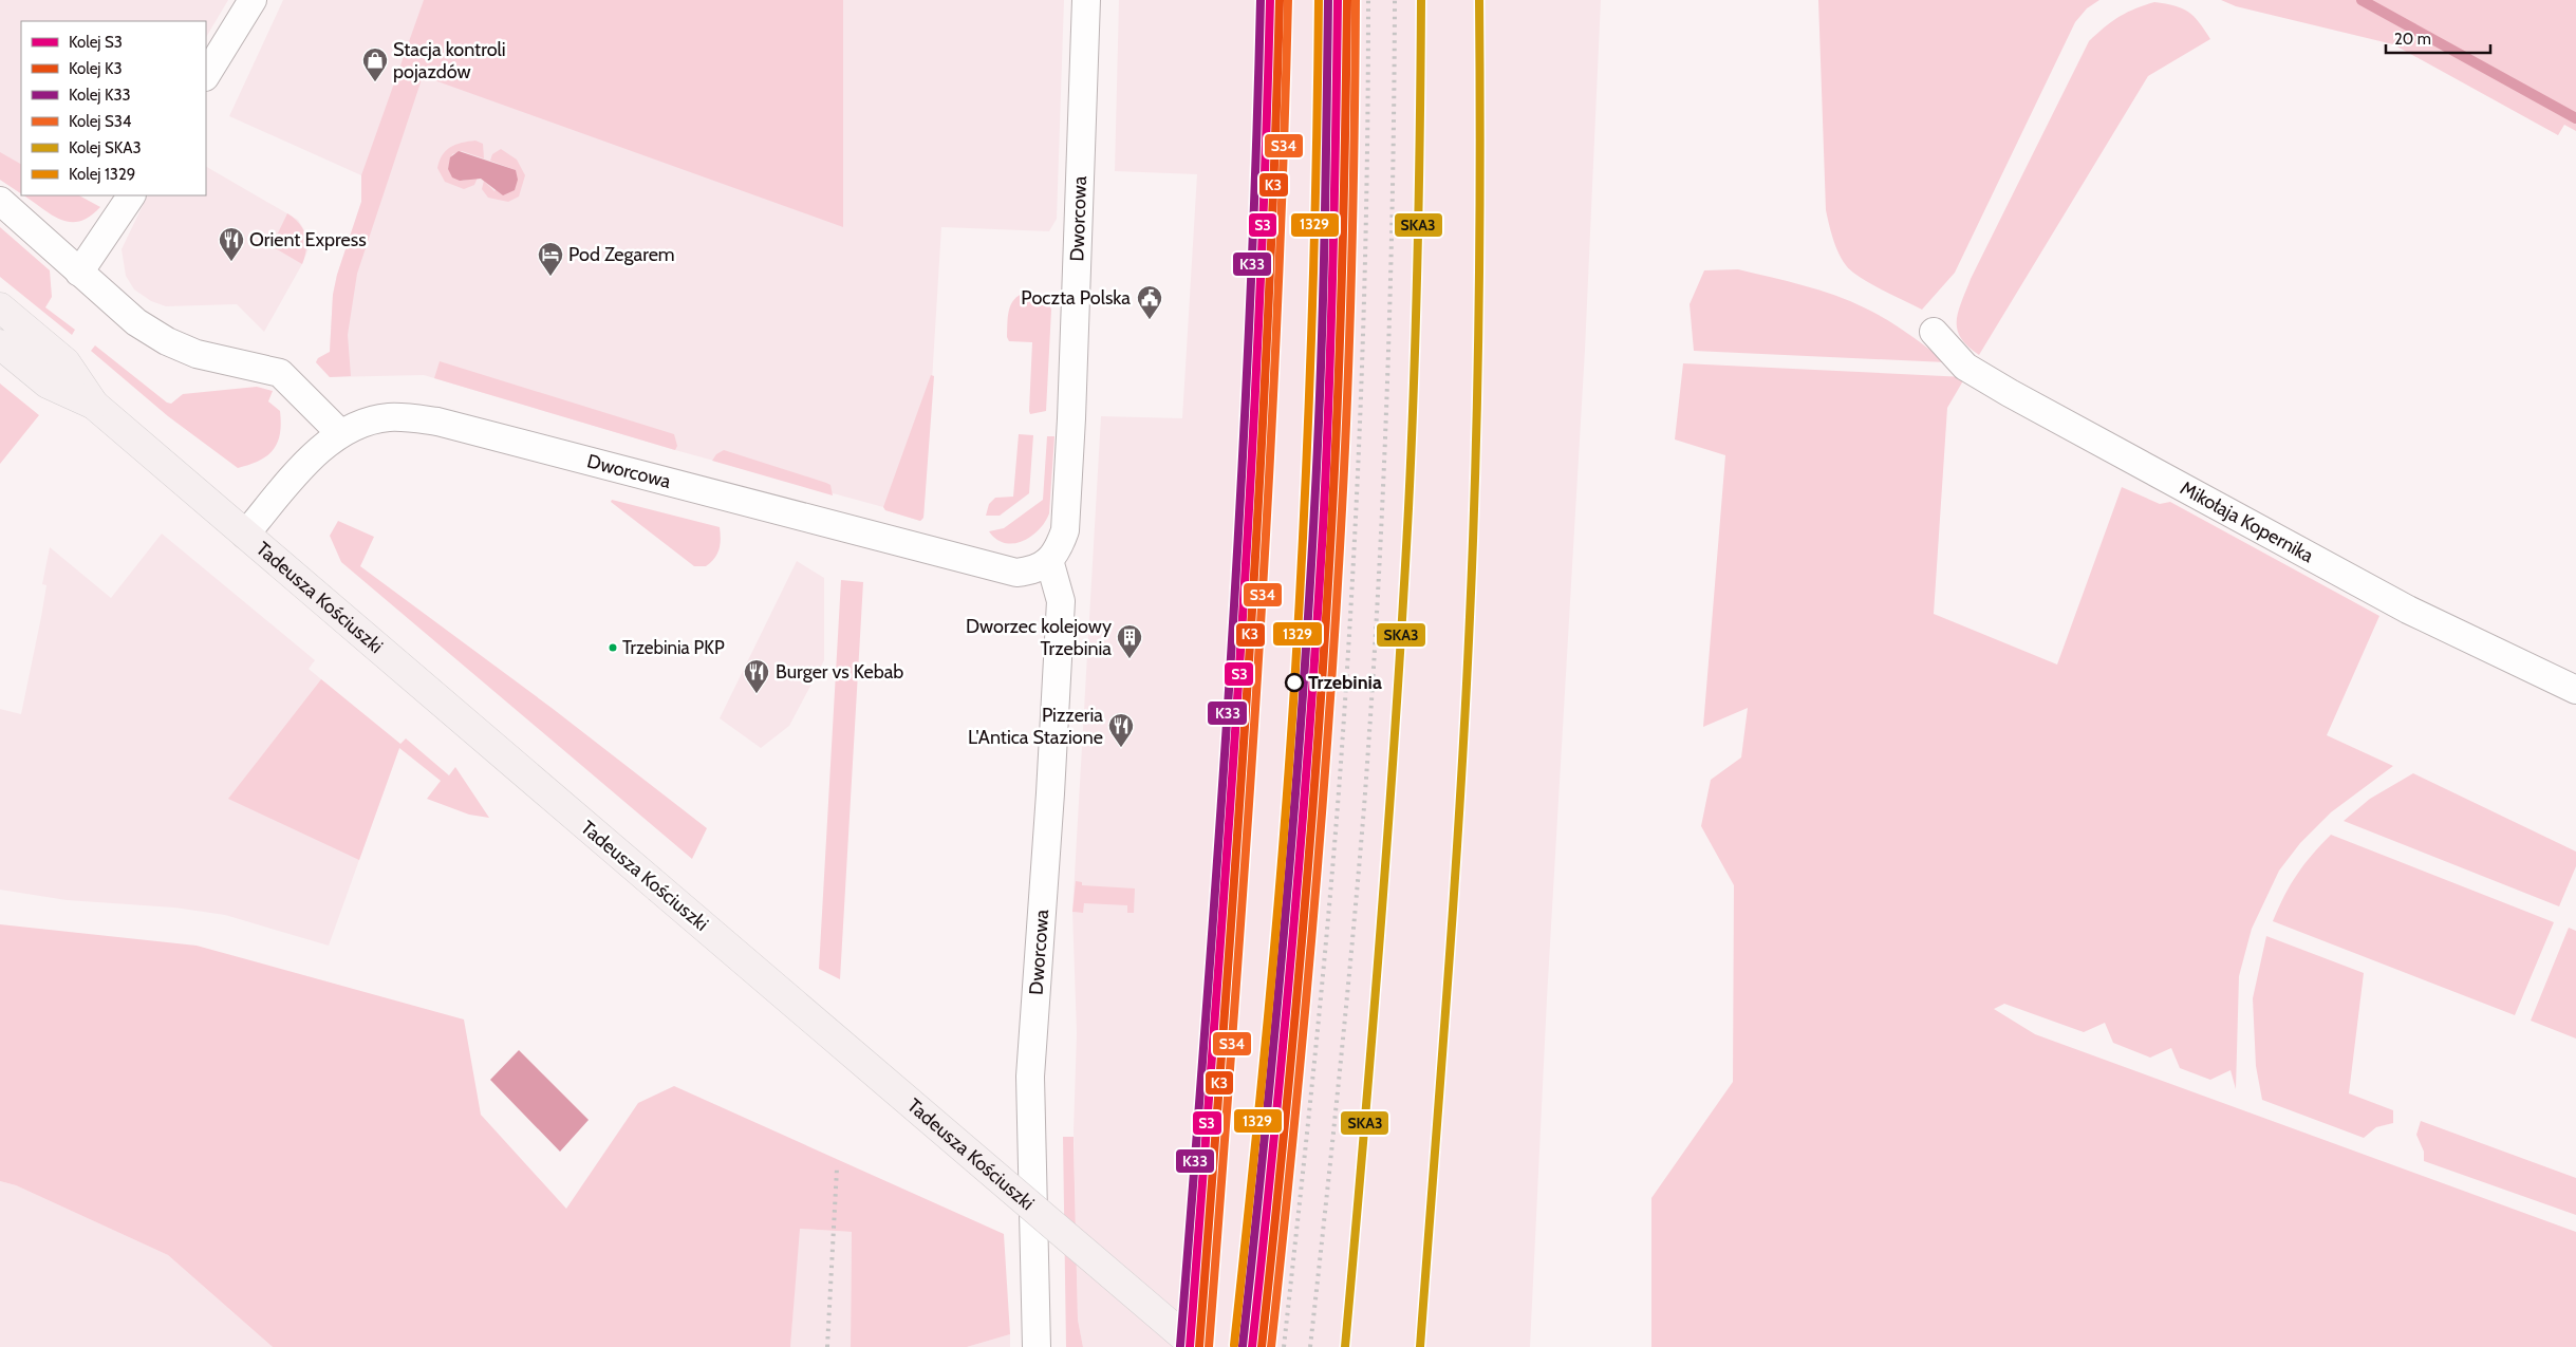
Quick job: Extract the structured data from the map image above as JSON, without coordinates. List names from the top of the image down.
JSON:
{
  "streets": {
    "main road": ["Tadeusza Kościuszki"],
    "street": ["Dworcowa", "Mikołaja Kopernika"]
  },
  "crossings": [
    ["Dworcowa", "Tadeusza Kościuszki"]
  ],
  "places": {
    "shop": ["Stacja kontroli pojazdów"],
    "restaurant": ["Orient Express", "Burger vs Kebab", "Pizzeria L'Antica Stazione"],
    "hotel": ["Pod Zegarem"],
    "public building": ["Poczta Polska"],
    "other": ["Trzebinia PKP", "Trzebinia"],
    "building": ["Dworzec kolejowy Trzebinia"]
  },
  "lines": [
    "rail line S3",
    "rail line K3",
    "rail line K33",
    "rail line S34",
    "rail line SKA3",
    "rail line 1329"
  ],
  "legend": [
    "Kolej S3",
    "Kolej K3",
    "Kolej K33",
    "Kolej S34",
    "Kolej SKA3",
    "Kolej 1329"
  ],
  "scale_bar": "20 m"
}
